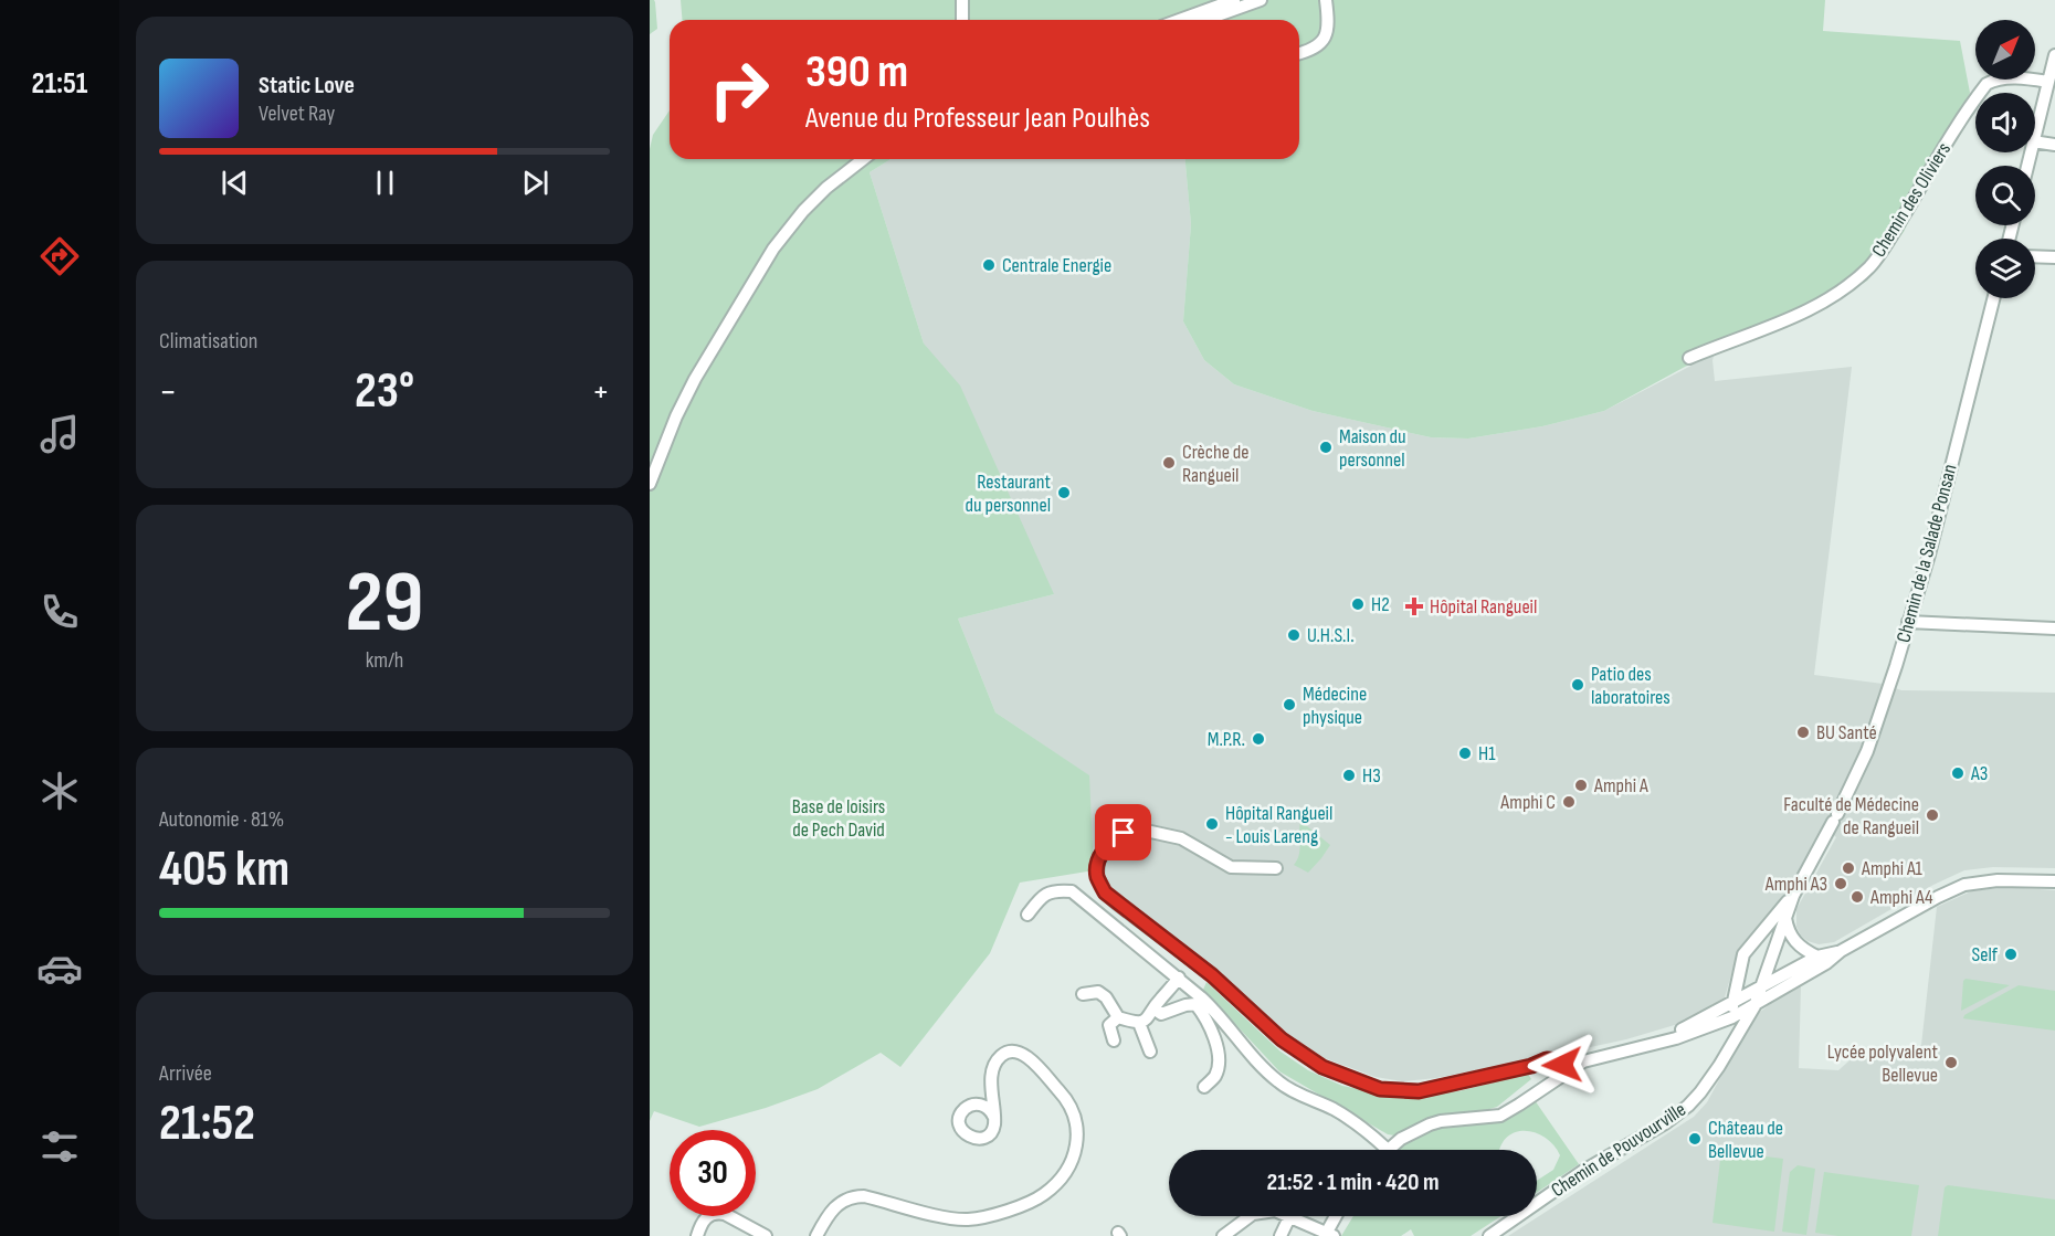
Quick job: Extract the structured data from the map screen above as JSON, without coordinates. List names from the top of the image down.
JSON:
{
  "streets": {
    "street": ["Chemin des Oliviers", "Chemin de la Salade Ponsan", "Chemin de Pouvourville"]
  },
  "crossings": [
    ["Chemin de la Salade Ponsan", "Chemin de Pouvourville"]
  ],
  "parks": ["Base de loisirs de Pech David"],
  "places": {
    "other": [
      "Centrale Energie",
      "Maison du personnel",
      "Crèche de Rangueil",
      "Restaurant du personnel",
      "H2",
      "U.H.S.I.",
      "Patio des laboratoires",
      "Médecine physique",
      "BU Santé",
      "M.P.R.",
      "H1",
      "A3",
      "H3",
      "Amphi A",
      "Amphi C",
      "Faculté de Médecine de Rangueil",
      "Hôpital Rangueil - Louis Lareng",
      "Amphi A1",
      "Amphi A3",
      "Amphi A4",
      "Self",
      "Lycée polyvalent Bellevue",
      "Château de Bellevue"
    ],
    "health": ["Hôpital Rangueil"]
  },
  "north": "top right",
  "page": {
    "tabs": "21:51",
    "turn": ["390 m", "Avenue du Professeur Jean Poulhès"],
    "song": ["Static Love", "Velvet Ray"],
    "tile": [
      "Climatisation",
      ["29", "km/h"],
      ["Autonomie · 81%", "405 km"],
      ["Arrivée", "21:52"]
    ],
    "heat": ["−", "23°", "+"],
    "limit": "30",
    "trip": "21:52 · 1 min · 420 m"
  }
}
